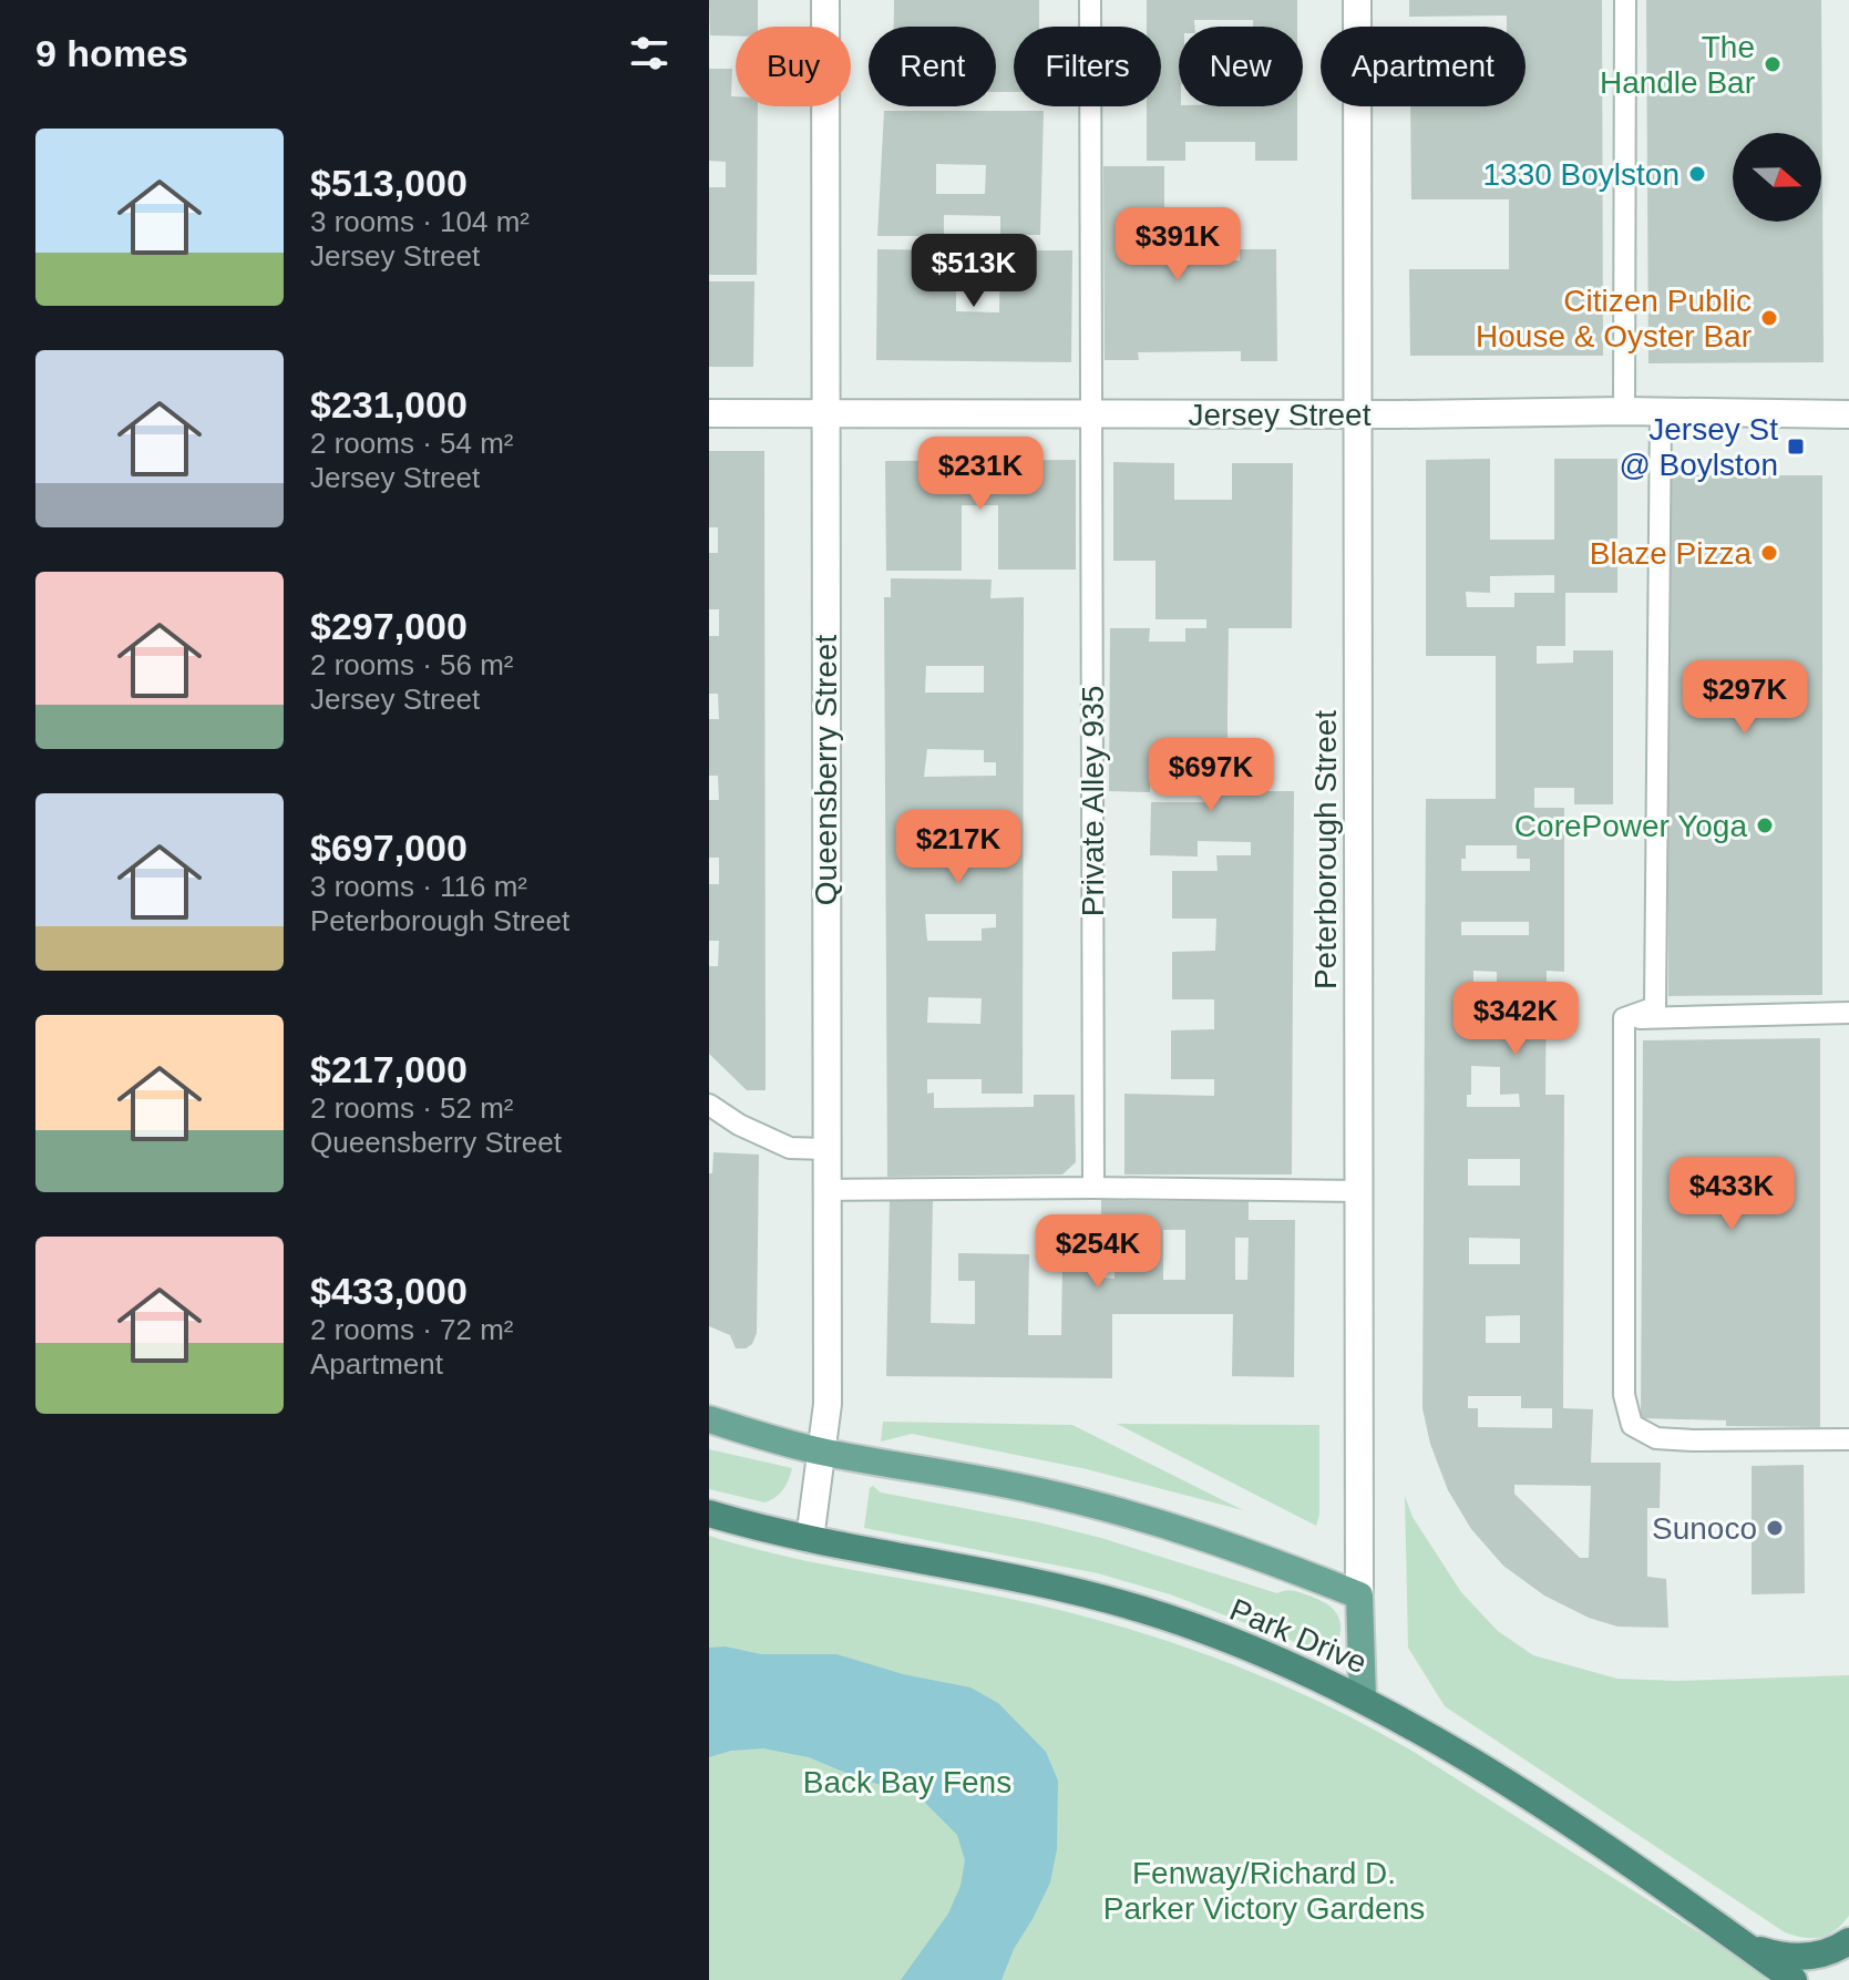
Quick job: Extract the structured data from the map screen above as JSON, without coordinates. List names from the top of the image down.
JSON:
{
  "streets": {
    "highway": ["Park Drive"],
    "main road": ["Peterborough Street"],
    "street": ["Jersey Street", "Queensberry Street"],
    "lane": ["Private Alley 935"]
  },
  "crossings": [
    ["Jersey Street", "Queensberry Street"],
    ["Jersey Street", "Private Alley 935"],
    ["Jersey Street", "Peterborough Street"],
    ["Queensberry Street", "Park Drive"],
    ["Peterborough Street", "Park Drive"]
  ],
  "parks": ["Back Bay Fens", "Fenway/Richard D. Parker Victory Gardens"],
  "places": {
    "other": [
      "The Handle Bar",
      "1330 Boylston",
      "Citizen Public House & Oyster Bar",
      "Blaze Pizza",
      "CorePower Yoga",
      "Sunoco"
    ],
    "transit": ["Jersey St @ Boylston"]
  },
  "north": "right",
  "page": {
    "heading": "9 homes",
    "chip": [
      "Buy",
      "Rent",
      "Filters",
      "New",
      "Apartment"
    ],
    "list": [
      {
        "name": "$513,000",
        "note": "3 rooms · 104 m² · Jersey Street"
      },
      {
        "name": "$231,000",
        "note": "2 rooms · 54 m² · Jersey Street"
      },
      {
        "name": "$297,000",
        "note": "2 rooms · 56 m² · Jersey Street"
      },
      {
        "name": "$697,000",
        "note": "3 rooms · 116 m² · Peterborough Street"
      },
      {
        "name": "$217,000",
        "note": "2 rooms · 52 m² · Queensberry Street"
      },
      {
        "name": "$433,000",
        "note": "2 rooms · 72 m² · Apartment"
      }
    ],
    "price": [
      "$391K",
      "$513K",
      "$231K",
      "$297K",
      "$697K",
      "$217K",
      "$342K",
      "$433K",
      "$254K"
    ]
  }
}
